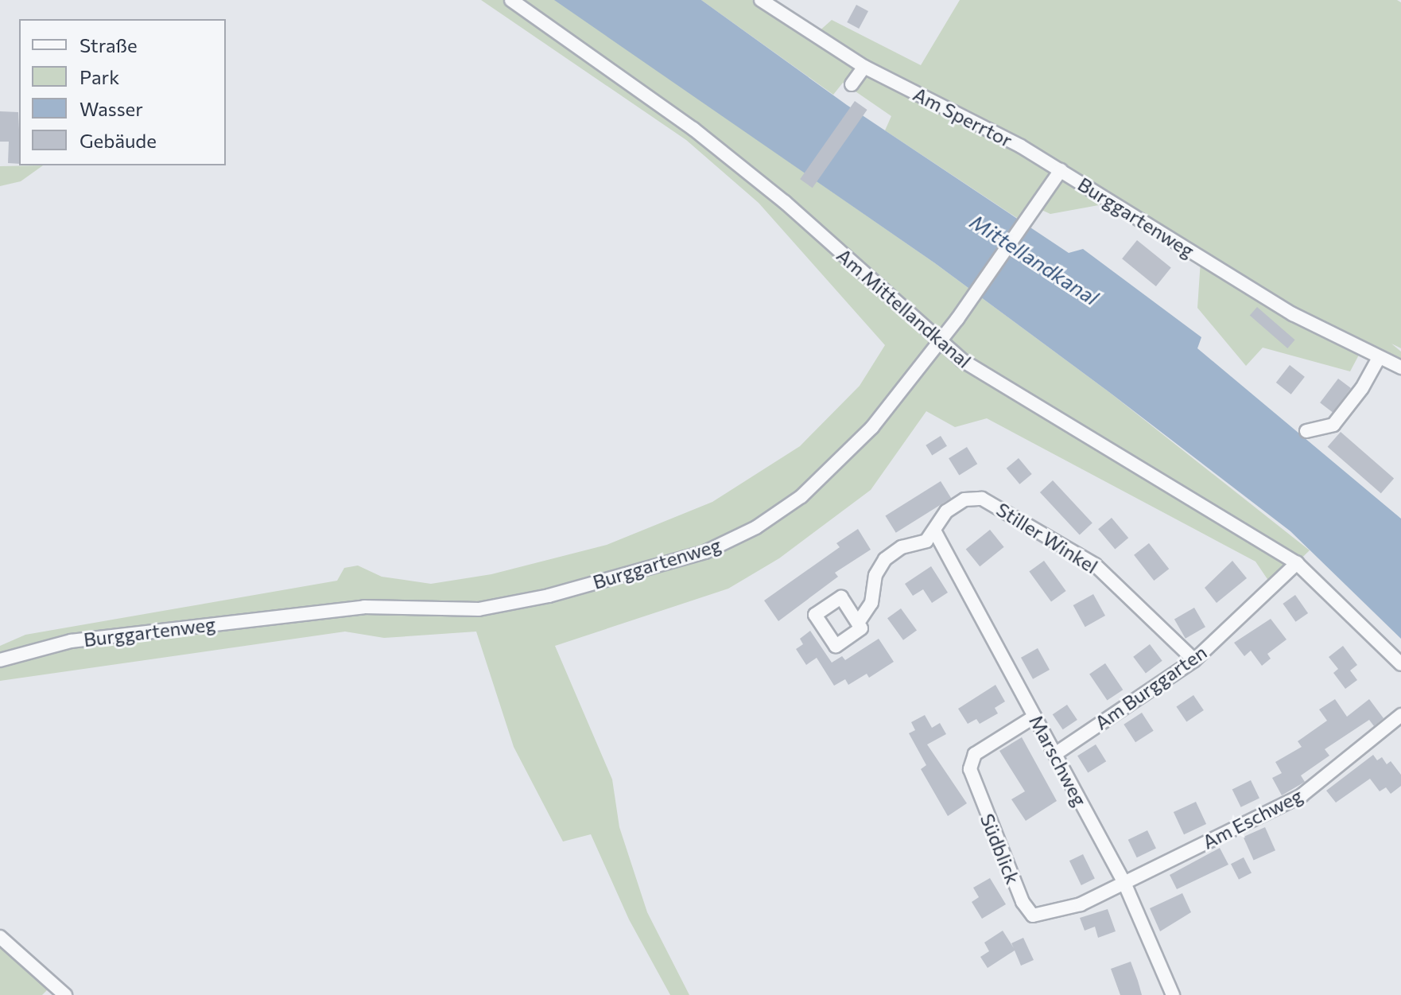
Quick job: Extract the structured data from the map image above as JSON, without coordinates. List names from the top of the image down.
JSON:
{
  "streets": {
    "street": [
      "Am Sperrtor",
      "Burggartenweg",
      "Am Mittellandkanal",
      "Stiller Winkel",
      "Am Burggarten",
      "Marschweg",
      "Am Eschweg",
      "Südblick"
    ]
  },
  "crossings": [
    ["Am Sperrtor", "Burggartenweg"],
    ["Burggartenweg", "Am Mittellandkanal"],
    ["Am Mittellandkanal", "Am Burggarten"],
    ["Stiller Winkel", "Am Burggarten"],
    ["Stiller Winkel", "Marschweg"],
    ["Am Burggarten", "Marschweg"],
    ["Marschweg", "Am Eschweg"],
    ["Marschweg", "Südblick"],
    ["Am Eschweg", "Südblick"]
  ],
  "water": ["Mittellandkanal"],
  "legend": [
    "Straße",
    "Park",
    "Wasser",
    "Gebäude"
  ]
}
